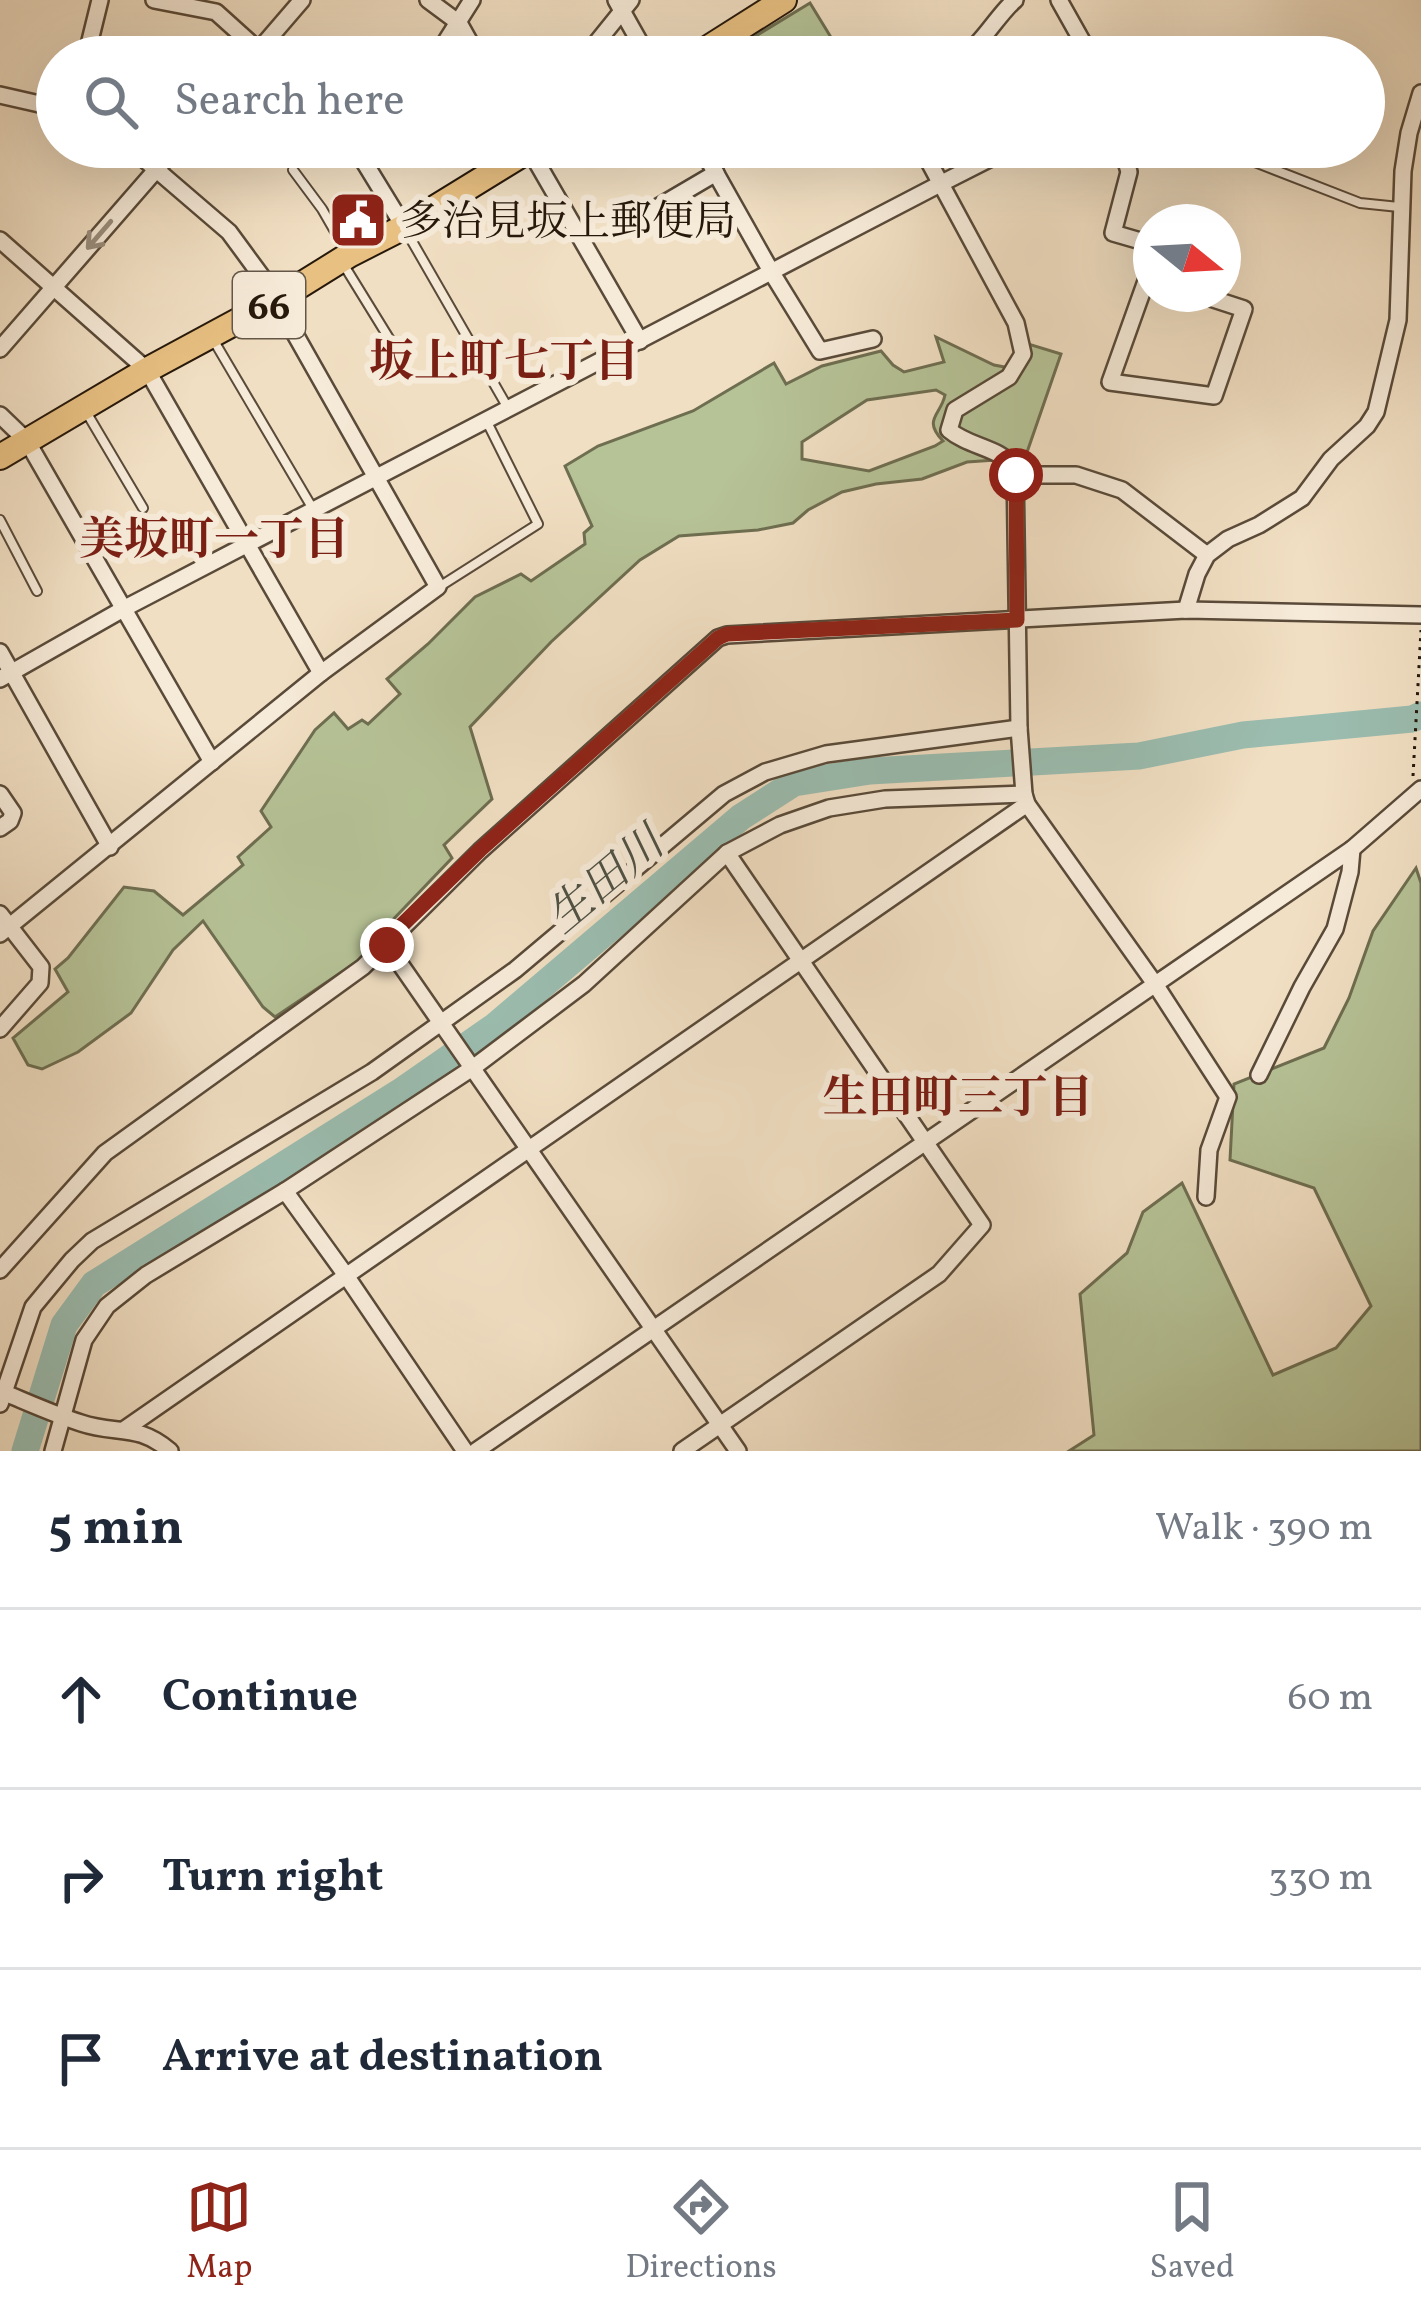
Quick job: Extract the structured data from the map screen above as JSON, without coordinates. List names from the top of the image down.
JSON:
{
  "streets": {
    "main road": ["66"]
  },
  "districts": ["坂上町七丁目", "美坂町一丁目", "生田町三丁目"],
  "water": ["生田川"],
  "places": {
    "public building": ["多治見坂上郵便局"]
  },
  "north": "right",
  "page": {
    "search": "Search here",
    "heading": ["5 min", "Walk · 390 m"],
    "list": [
      ["Continue", "60 m"],
      ["Turn right", "330 m"],
      "Arrive at destination"
    ],
    "nav": ["Map", "Directions", "Saved"]
  }
}
